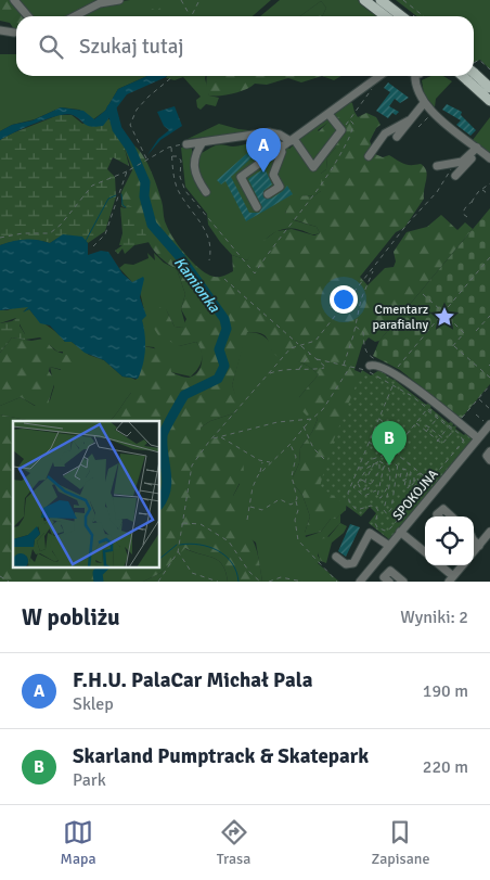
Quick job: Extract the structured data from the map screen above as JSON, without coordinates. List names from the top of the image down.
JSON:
{
  "streets": {
    "street": ["SPOKOJNA"]
  },
  "water": ["Kamionka"],
  "places": {
    "place": ["Cmentarz parafialny"]
  },
  "page": {
    "search": "Szukaj tutaj",
    "pins": ["A", "B"],
    "heading": ["W pobliżu", "Wyniki: 2"],
    "list": [
      {
        "mark": "A",
        "name": "F.H.U. PalaCar Michał Pala",
        "note": "Sklep",
        "value": "190 m"
      },
      {
        "mark": "B",
        "name": "Skarland Pumptrack & Skatepark",
        "note": "Park",
        "value": "220 m"
      }
    ],
    "nav": ["Mapa", "Trasa", "Zapisane"]
  }
}
